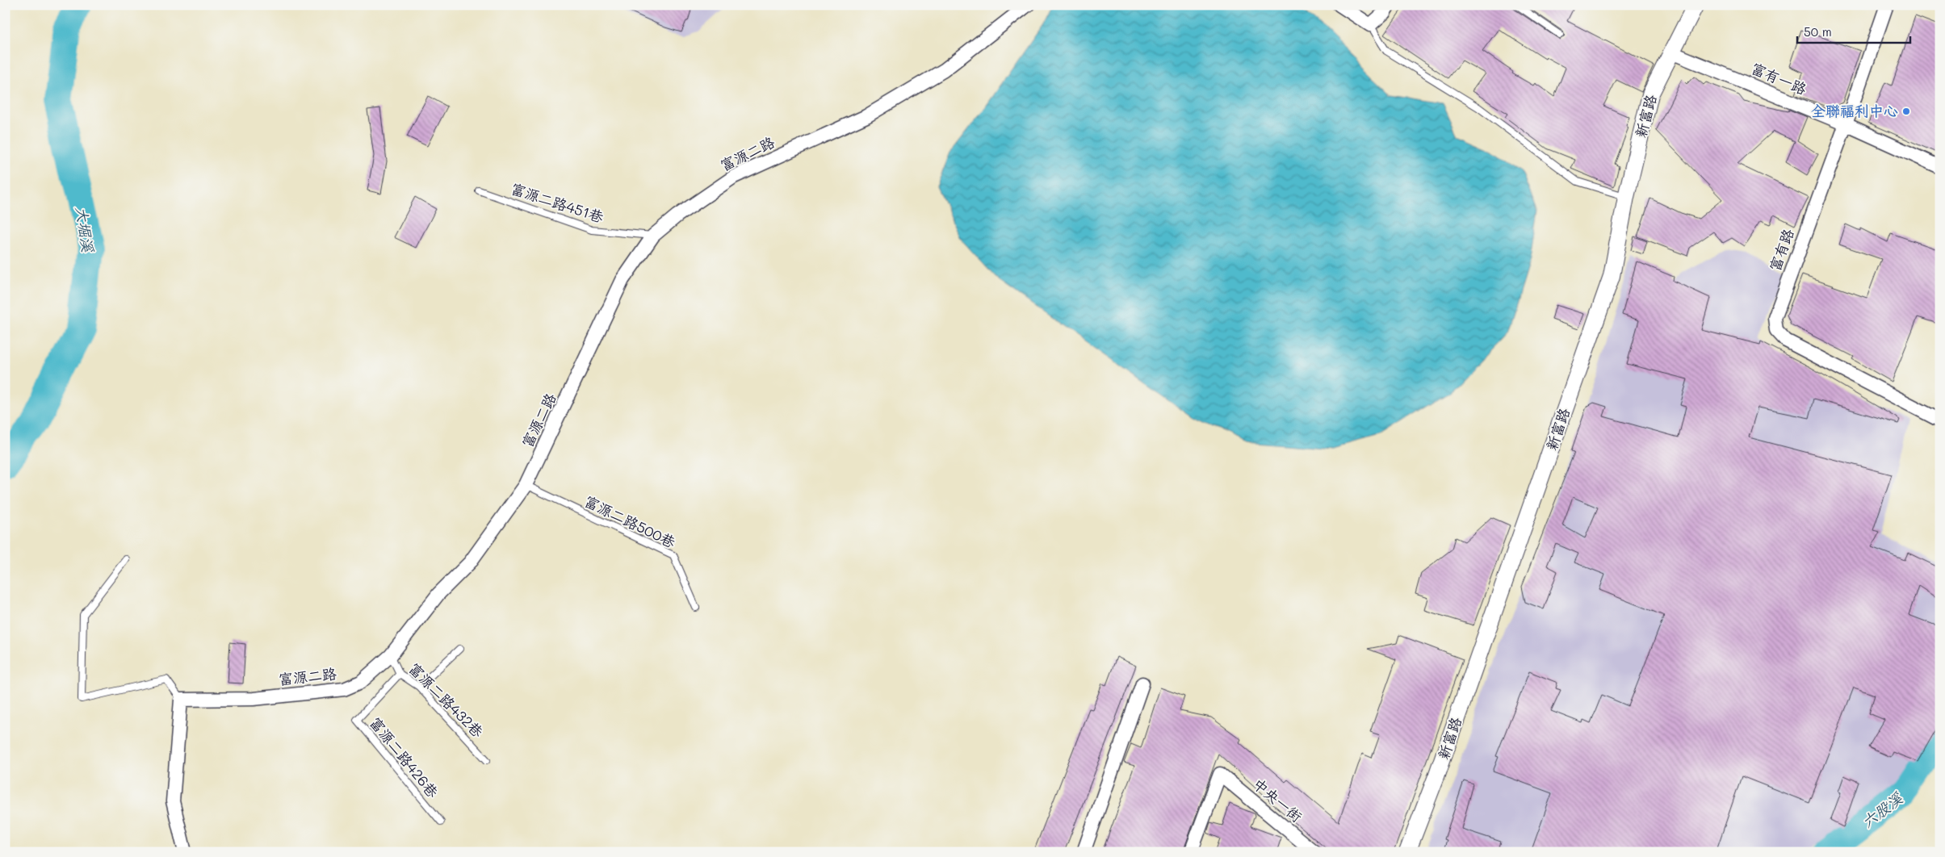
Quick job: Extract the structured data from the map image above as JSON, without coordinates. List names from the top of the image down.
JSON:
{
  "streets": {
    "street": [
      "富有一路",
      "新富路",
      "富源二路",
      "富有路",
      "中央一街"
    ],
    "lane": [
      "富源二路451巷",
      "富源二路500巷",
      "富源二路432巷",
      "富源二路426巷"
    ]
  },
  "crossings": [
    ["富有一路", "新富路"],
    ["富有一路", "富有路"],
    ["富源二路", "富源二路451巷"],
    ["富源二路", "富源二路500巷"],
    ["富源二路", "富源二路432巷"],
    ["富源二路432巷", "富源二路426巷"]
  ],
  "water": ["大堀溪", "六股溪"],
  "places": ["全聯福利中心"],
  "scale_bar": "50 m"
}
